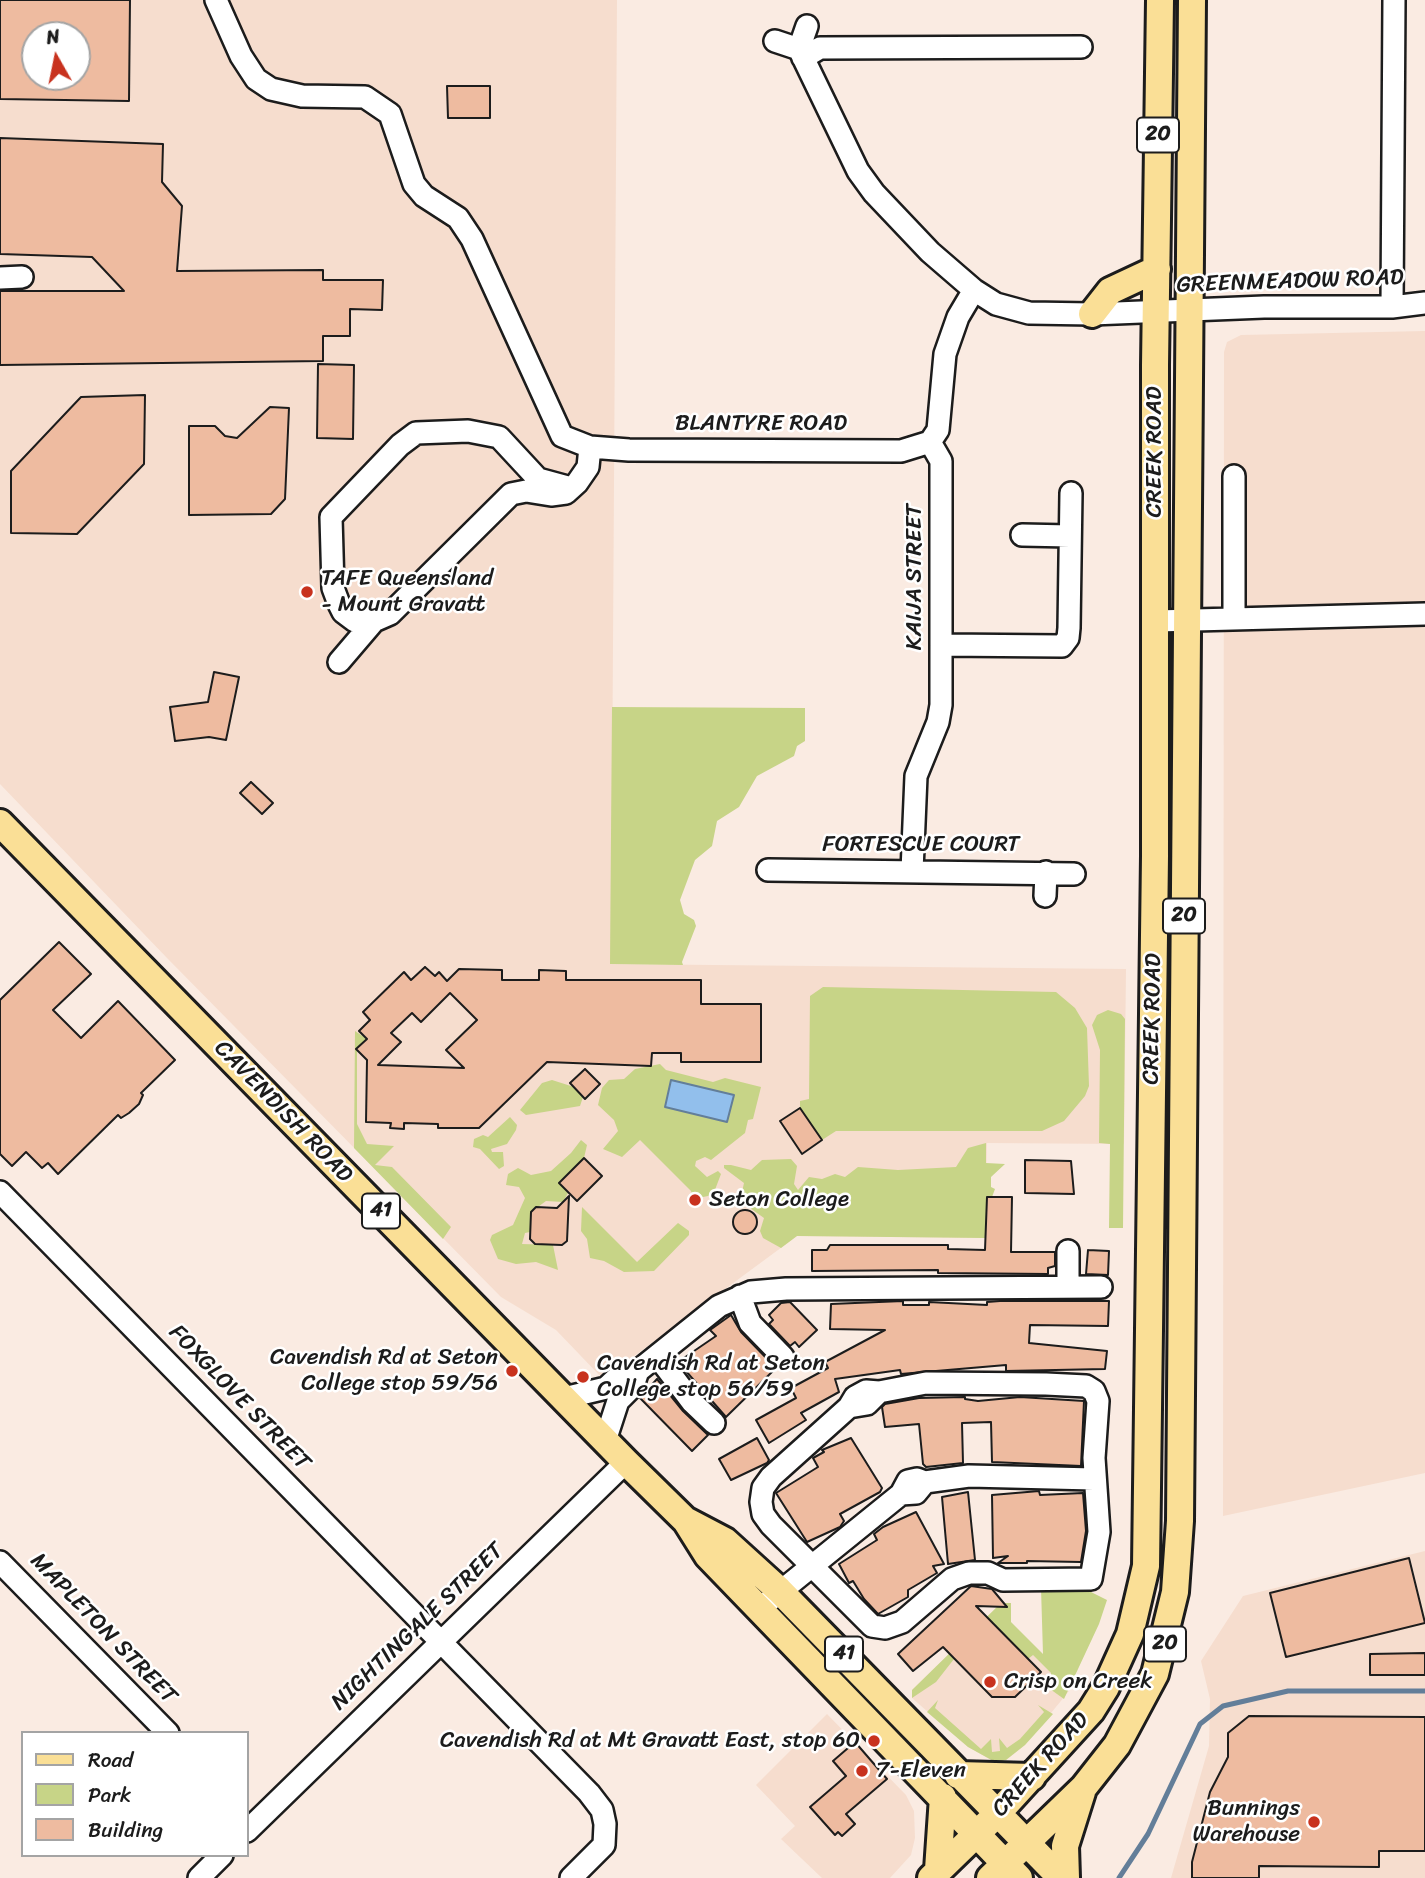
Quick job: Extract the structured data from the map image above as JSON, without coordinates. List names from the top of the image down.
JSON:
{
  "streets": {
    "main road": [
      "20",
      "CREEK ROAD",
      "CAVENDISH ROAD",
      "41"
    ],
    "street": [
      "GREENMEADOW ROAD",
      "BLANTYRE ROAD",
      "KAIJA STREET",
      "FORTESCUE COURT",
      "FOXGLOVE STREET",
      "NIGHTINGALE STREET",
      "MAPLETON STREET"
    ]
  },
  "crossings": [
    ["GREENMEADOW ROAD", "CREEK ROAD"],
    ["BLANTYRE ROAD", "KAIJA STREET"],
    ["CREEK ROAD", "CAVENDISH ROAD"],
    ["CREEK ROAD", "41"],
    ["KAIJA STREET", "FORTESCUE COURT"],
    ["CAVENDISH ROAD", "41"],
    ["CAVENDISH ROAD", "NIGHTINGALE STREET"],
    ["FOXGLOVE STREET", "NIGHTINGALE STREET"]
  ],
  "places": [
    "TAFE Queensland - Mount Gravatt",
    "Seton College",
    "Cavendish Rd at Seton College stop 59/56",
    "Cavendish Rd at Seton College stop 56/59",
    "Crisp on Creek",
    "Cavendish Rd at Mt Gravatt East, stop 60",
    "7-Eleven",
    "Bunnings Warehouse"
  ],
  "legend": ["Road", "Park", "Building"],
  "north": "top"
}
